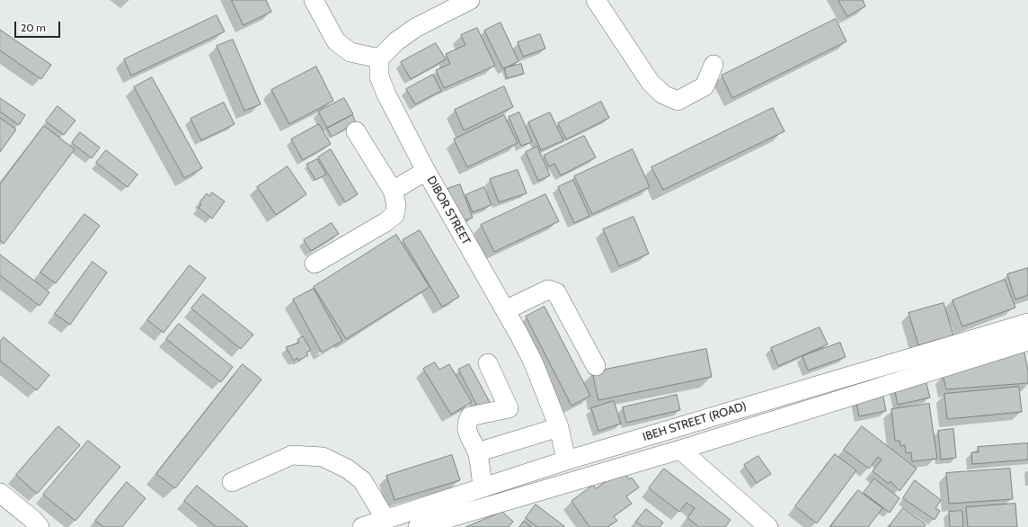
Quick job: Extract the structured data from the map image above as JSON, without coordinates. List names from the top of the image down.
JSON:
{
  "streets": {
    "street": ["DIBOR STREET", "IBEH STREET (ROAD)"]
  },
  "crossings": [
    ["DIBOR STREET", "IBEH STREET (ROAD)"]
  ],
  "scale_bar": "20 m"
}
